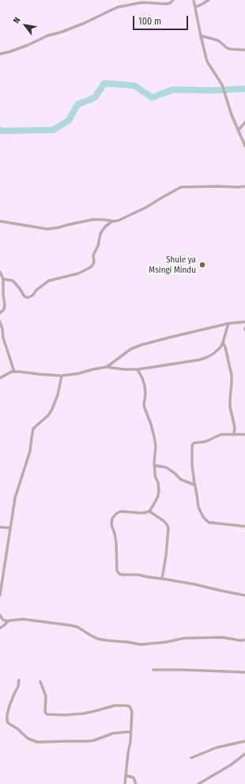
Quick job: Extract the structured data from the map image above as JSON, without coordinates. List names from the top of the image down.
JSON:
{
  "places": ["Shule ya Msingi Mindu"],
  "scale_bar": "100 m",
  "north": "top left"
}
